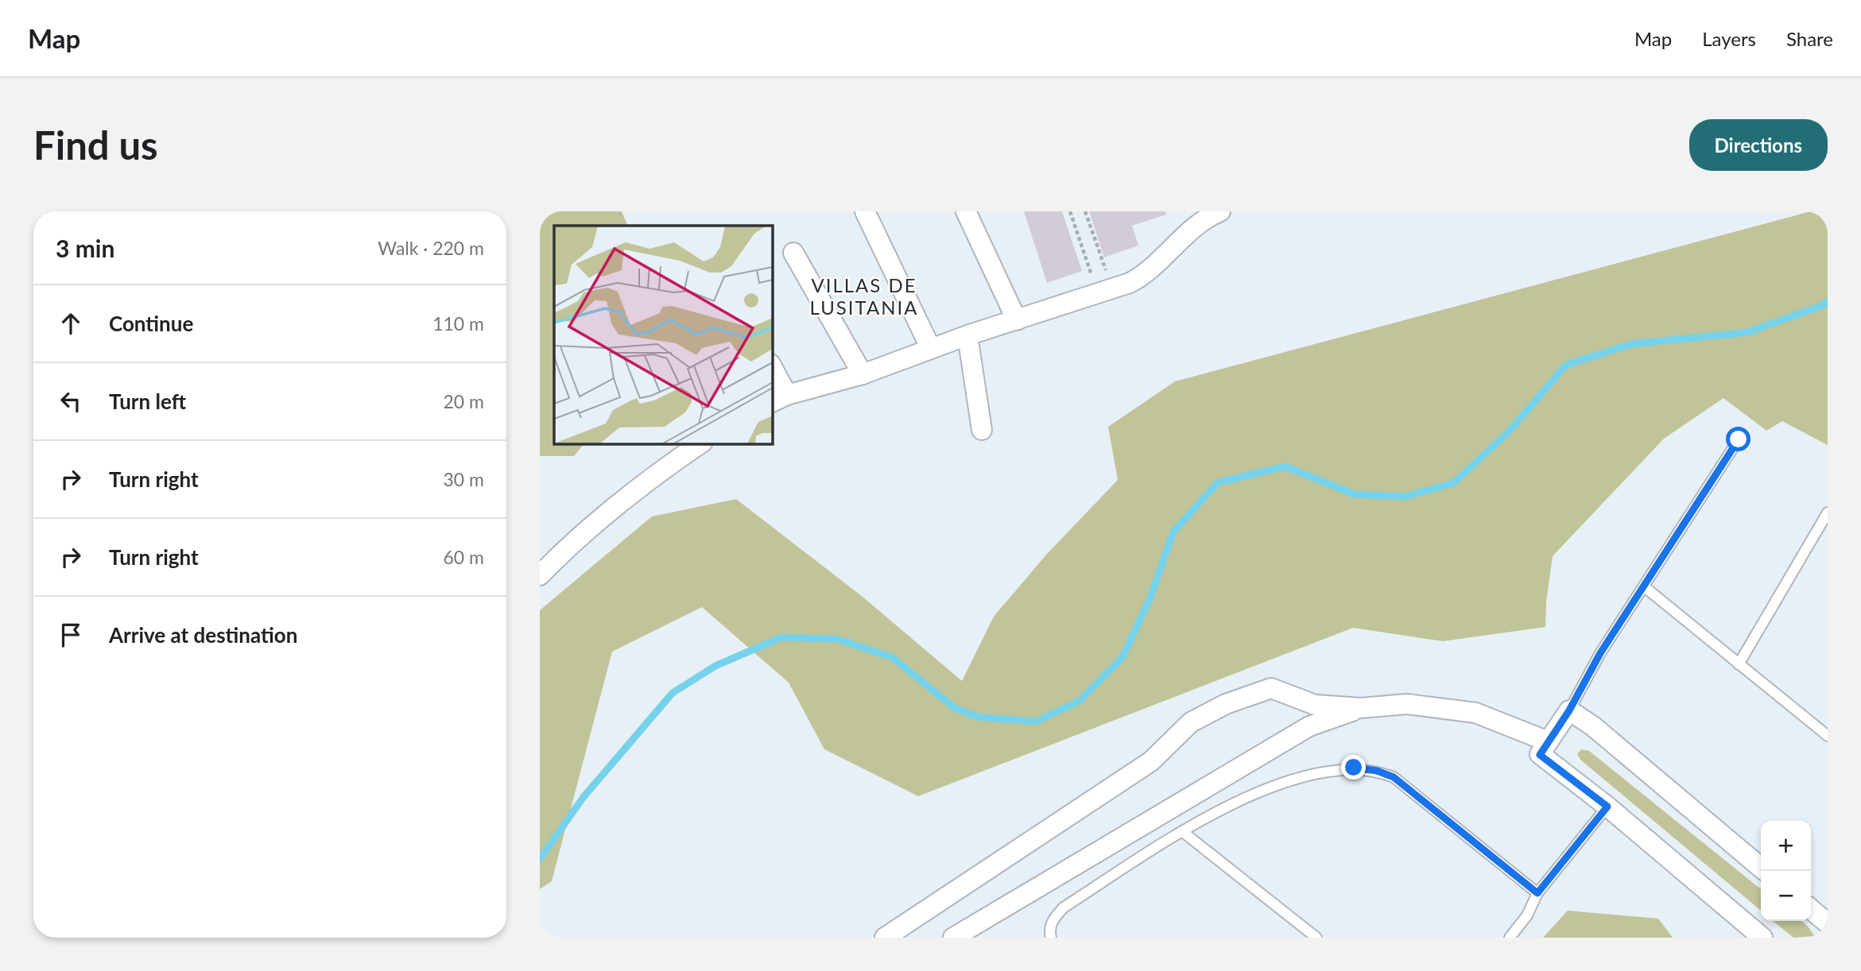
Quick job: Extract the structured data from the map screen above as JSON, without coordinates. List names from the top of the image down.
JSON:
{
  "districts": ["VILLAS DE LUSITANIA"],
  "page": {
    "header": "Map",
    "nav": ["Map", "Layers", "Share"],
    "buttons": "Directions",
    "title": "Find us",
    "heading": ["3 min", "Walk · 220 m"],
    "list": [
      ["Continue", "110 m"],
      ["Turn left", "20 m"],
      ["Turn right", "30 m"],
      ["Turn right", "60 m"],
      "Arrive at destination"
    ],
    "map_buttons": ["+", "−"]
  }
}
